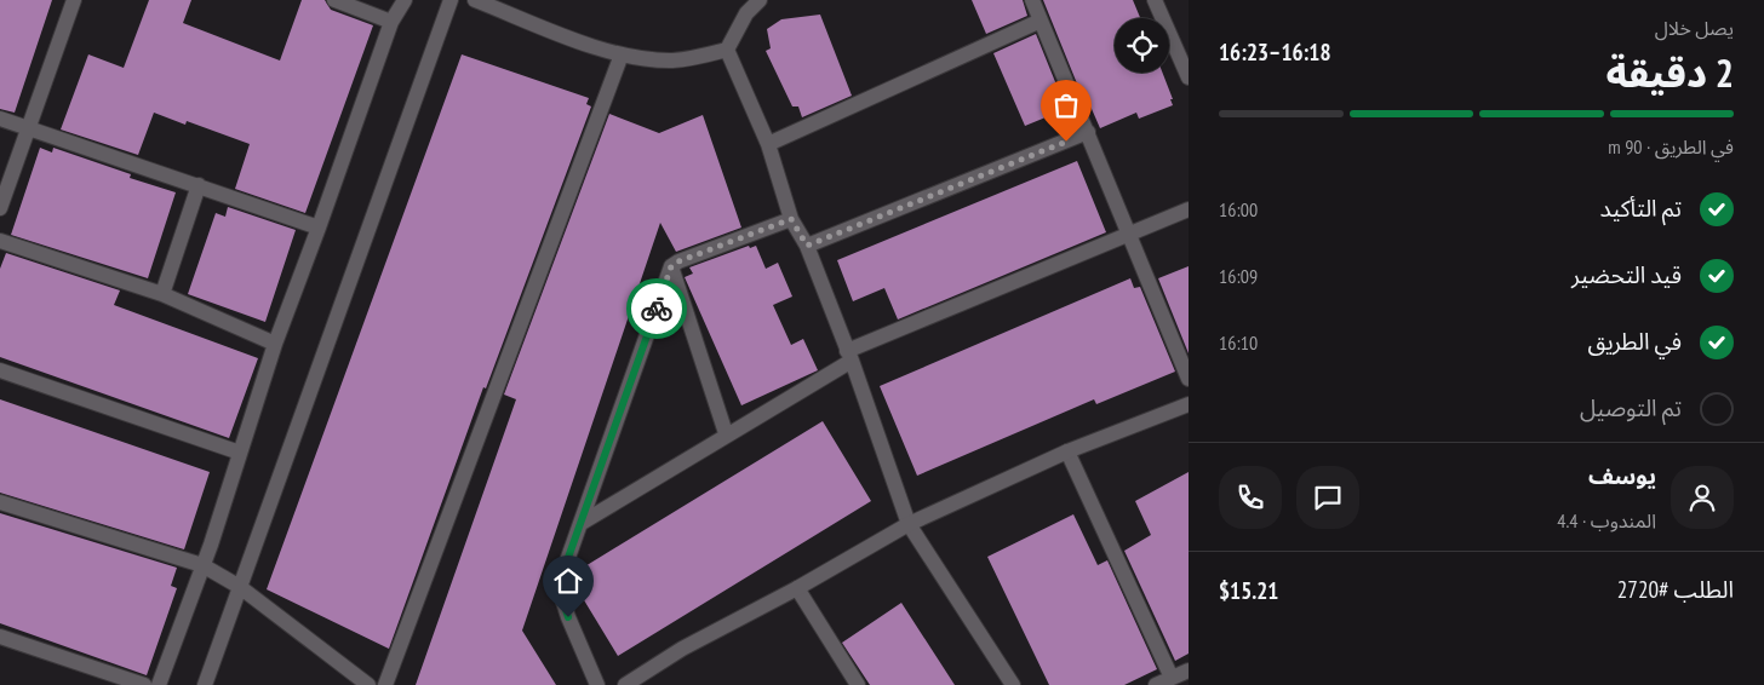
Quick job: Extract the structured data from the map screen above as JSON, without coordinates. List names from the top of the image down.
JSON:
{
  "page": {
    "heading": ["2 دقيقة", "يصل خلال", "16:18–16:23"],
    "panel": [
      "يوسف",
      "المندوب · 4.4",
      "الطلب #2720",
      "$15.21"
    ],
    "bar": "في الطريق · 90 m",
    "list": [
      ["تم التأكيد", "16:00"],
      ["قيد التحضير", "16:09"],
      ["في الطريق", "16:10"],
      "تم التوصيل"
    ]
  }
}
